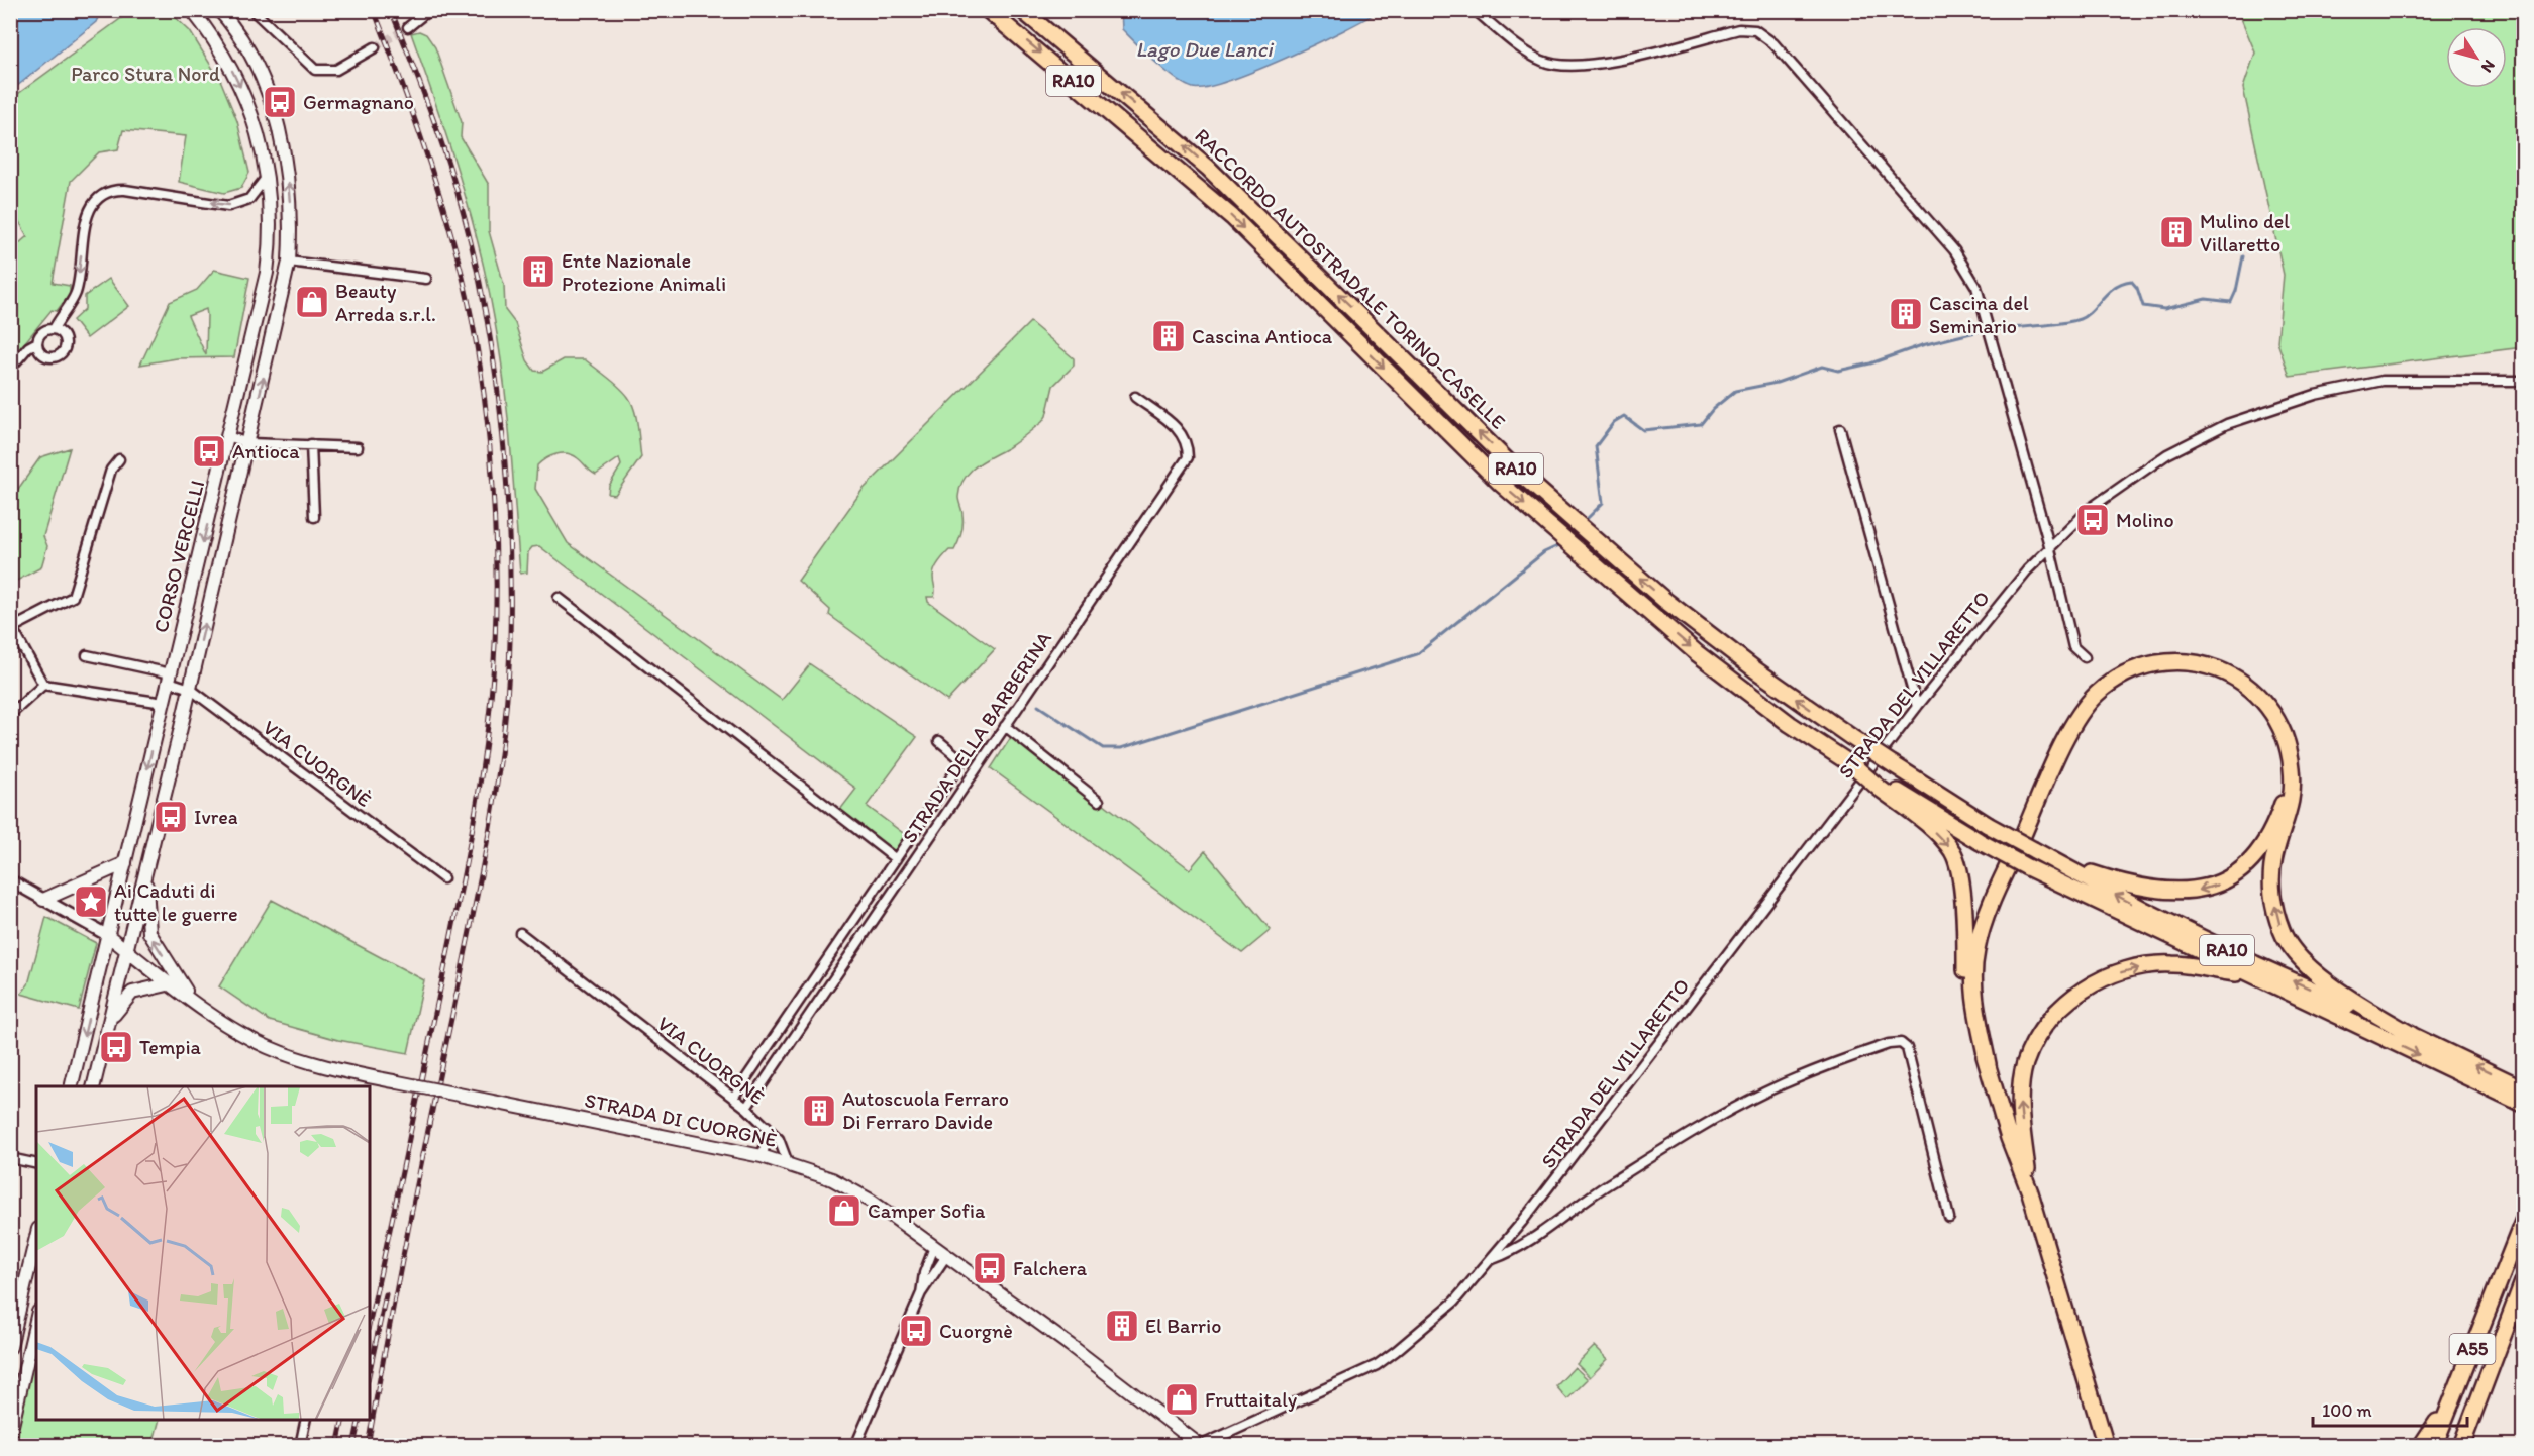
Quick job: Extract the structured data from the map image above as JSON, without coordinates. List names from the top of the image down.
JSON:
{
  "streets": {
    "highway": ["RA10", "RACCORDO AUTOSTRADALE TORINO-CASELLE", "A55"],
    "main road": ["CORSO VERCELLI", "STRADA DI CUORGNÈ"],
    "street": ["STRADA DEL VILLARETTO", "STRADA DELLA BARBERINA", "VIA CUORGNÈ"]
  },
  "crossings": [
    ["CORSO VERCELLI", "VIA CUORGNÈ"],
    ["CORSO VERCELLI", "STRADA DI CUORGNÈ"],
    ["STRADA DEL VILLARETTO", "STRADA DI CUORGNÈ"],
    ["STRADA DELLA BARBERINA", "VIA CUORGNÈ"],
    ["VIA CUORGNÈ", "STRADA DI CUORGNÈ"]
  ],
  "water": ["Lago Due Lanci"],
  "parks": ["Parco Stura Nord"],
  "places": {
    "bus stop": [
      "Germagnano",
      "Antioca",
      "Molino",
      "Ivrea",
      "Tempia",
      "Falchera",
      "Cuorgnè"
    ],
    "building": [
      "Mulino del Villaretto",
      "Ente Nazionale Protezione Animali",
      "Cascina del Seminario",
      "Cascina Antioca",
      "Autoscuola Ferraro Di Ferraro Davide",
      "El Barrio"
    ],
    "shop": ["Beauty Arreda s.r.l.", "Camper Sofia", "Fruttaitaly"],
    "place": ["Ai Caduti di tutte le guerre"]
  },
  "scale_bar": "100 m",
  "north": "bottom right"
}
